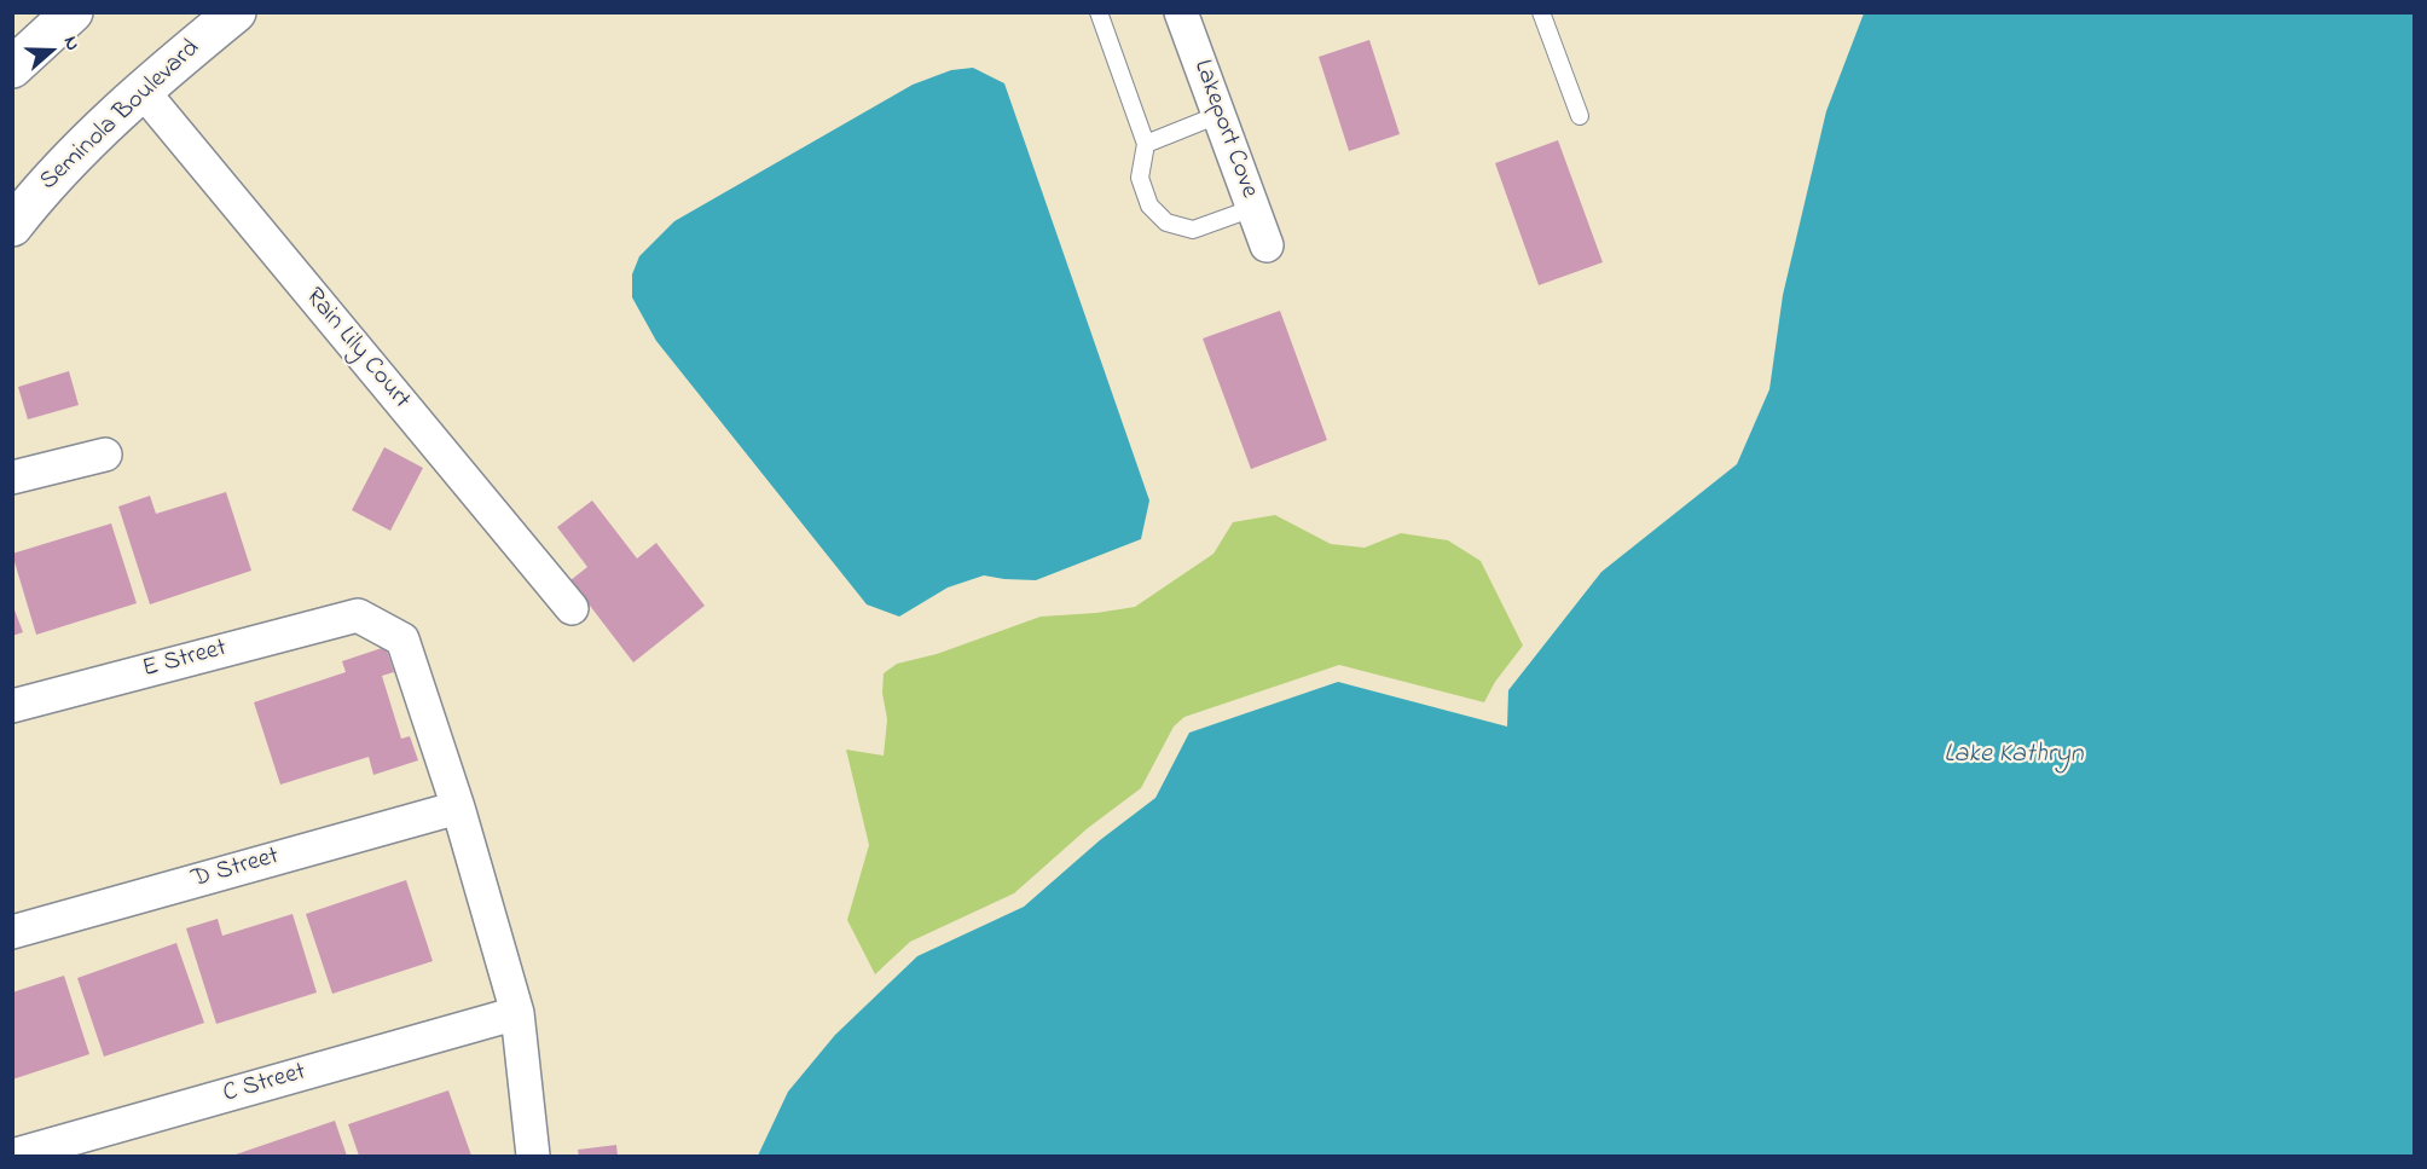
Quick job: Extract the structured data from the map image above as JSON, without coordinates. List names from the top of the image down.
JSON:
{
  "streets": {
    "main road": ["Seminola Boulevard"],
    "street": [
      "Lakeport Cove",
      "Rain Lily Court",
      "E Street",
      "D Street",
      "C Street"
    ]
  },
  "crossings": [
    ["Seminola Boulevard", "Rain Lily Court"],
    ["E Street", "D Street"]
  ],
  "water": ["Lake Kathryn"],
  "north": "right"
}
